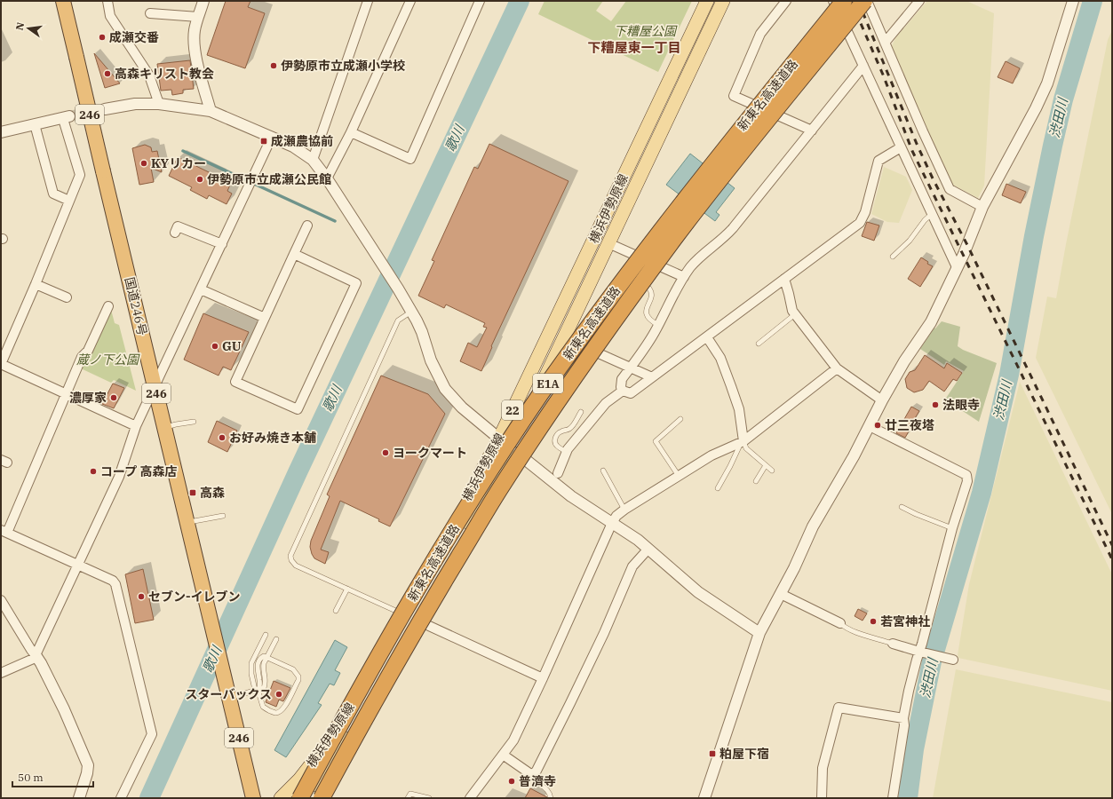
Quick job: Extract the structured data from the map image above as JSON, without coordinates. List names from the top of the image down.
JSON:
{
  "streets": {
    "highway": [
      "新東名高速道路",
      "246",
      "国道246号",
      "E1A"
    ],
    "main road": ["横浜伊勢原線", "22"]
  },
  "districts": ["下糟屋東一丁目"],
  "water": ["渋田川", "歌川"],
  "parks": ["下糟屋公園", "蔵ノ下公園"],
  "places": {
    "other": [
      "成瀬交番",
      "伊勢原市立成瀬小学校",
      "高森キリスト教会",
      "KYリカー",
      "伊勢原市立成瀬公民館",
      "GU",
      "濃厚家",
      "法眼寺",
      "廿三夜塔",
      "お好み焼き本舗",
      "ヨークマート",
      "コープ 高森店",
      "セブン-イレブン",
      "若宮神社",
      "スターバックス",
      "普濟寺"
    ],
    "transit": ["成瀬農協前", "高森", "粕屋下宿"]
  },
  "scale_bar": "50 m",
  "north": "left"
}
